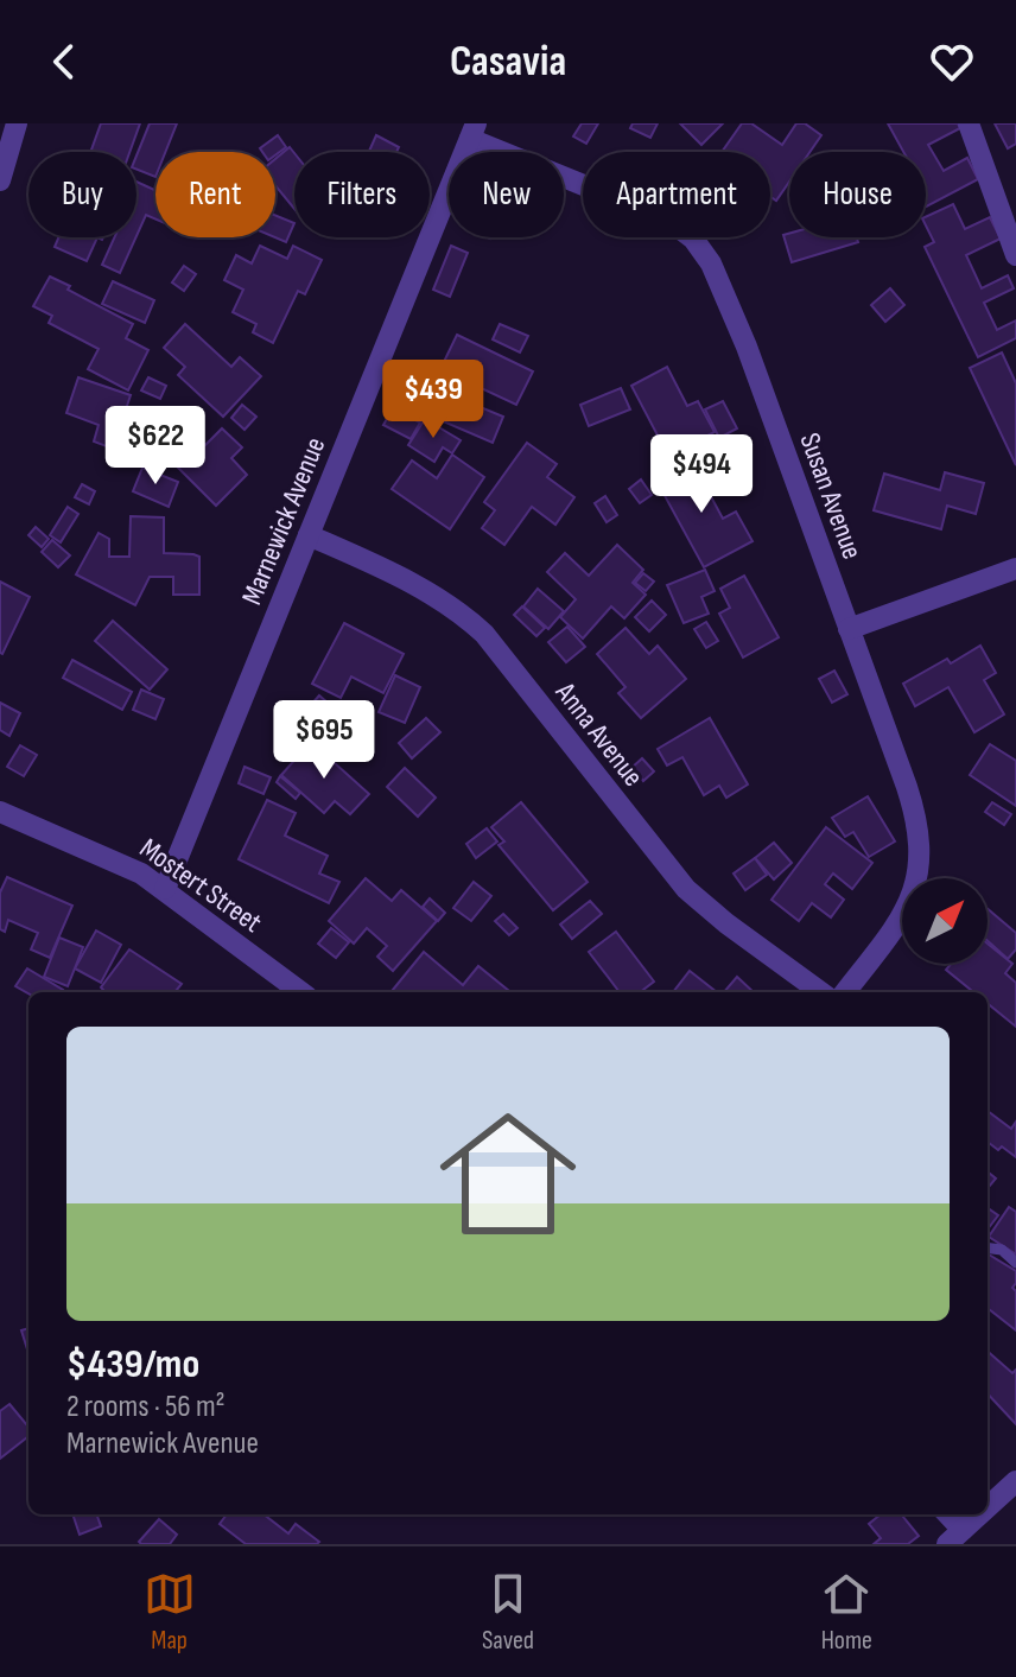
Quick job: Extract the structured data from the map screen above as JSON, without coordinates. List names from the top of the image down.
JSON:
{
  "streets": {
    "street": [
      "Susan Avenue",
      "Marnewick Avenue",
      "Anna Avenue",
      "Mostert Street"
    ]
  },
  "crossings": [
    ["Susan Avenue", "Marnewick Avenue"],
    ["Marnewick Avenue", "Anna Avenue"],
    ["Marnewick Avenue", "Mostert Street"]
  ],
  "north": "top right",
  "page": {
    "header": "Casavia",
    "chip": [
      "Buy",
      "Rent",
      "Filters",
      "New",
      "Apartment",
      "House"
    ],
    "price": [
      "$439",
      "$622",
      "$494",
      "$695"
    ],
    "list": [
      {
        "name": "$439/mo",
        "note": "2 rooms · 56 m² · Marnewick Avenue"
      }
    ],
    "tabs": ["Map", "Saved", "Home"]
  }
}
